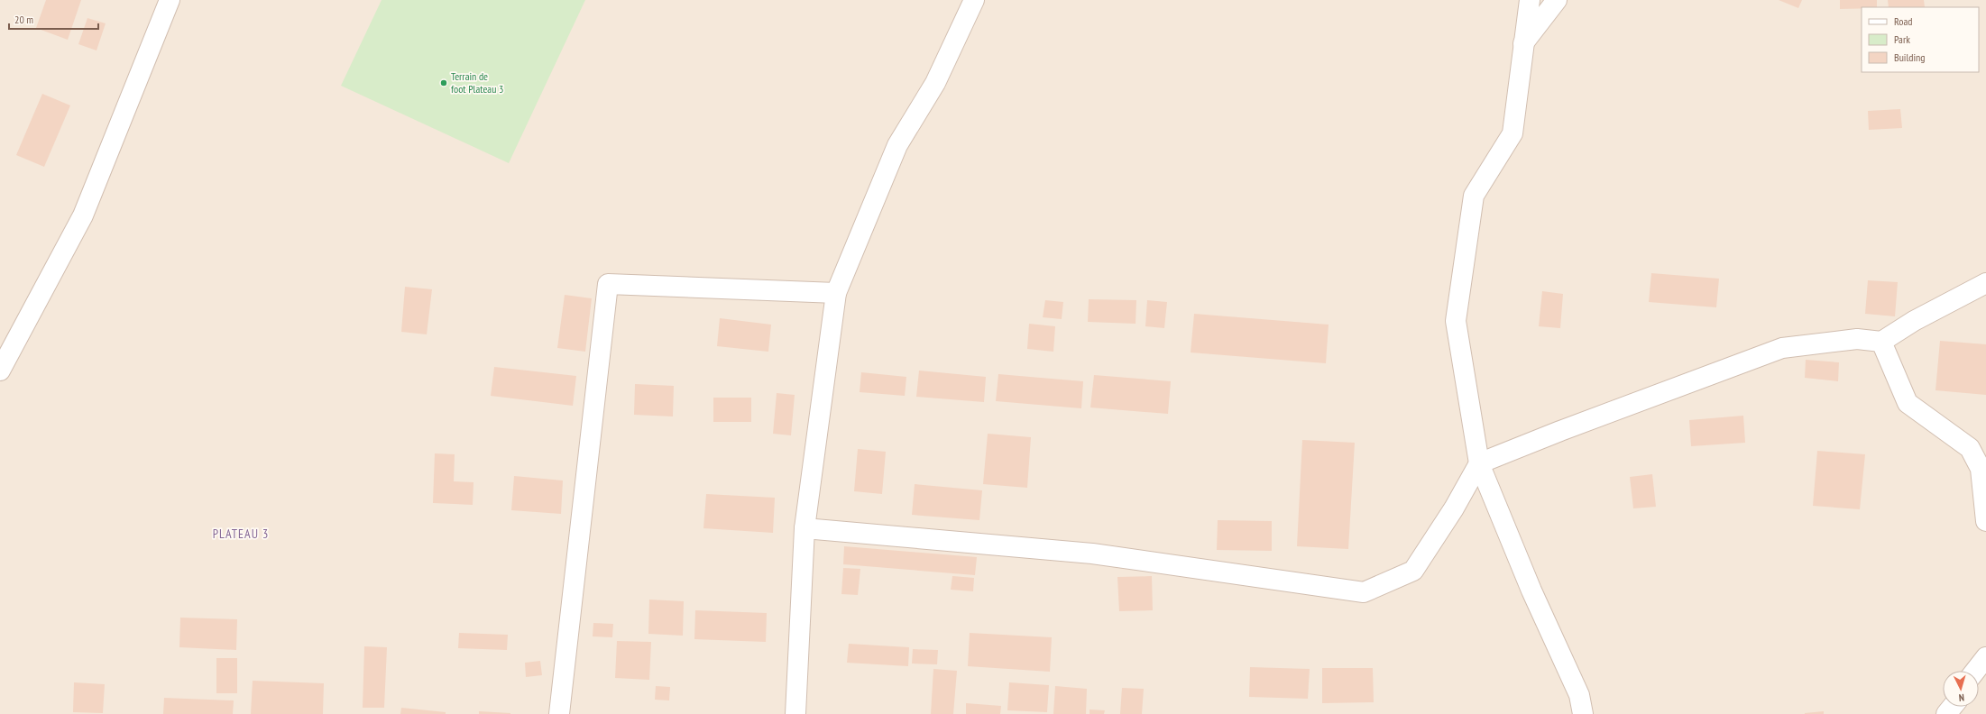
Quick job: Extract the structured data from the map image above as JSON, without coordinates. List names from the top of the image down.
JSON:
{
  "districts": ["PLATEAU 3"],
  "places": ["Terrain de foot Plateau 3"],
  "legend": ["Road", "Park", "Building"],
  "scale_bar": "20 m",
  "north": "bottom"
}
